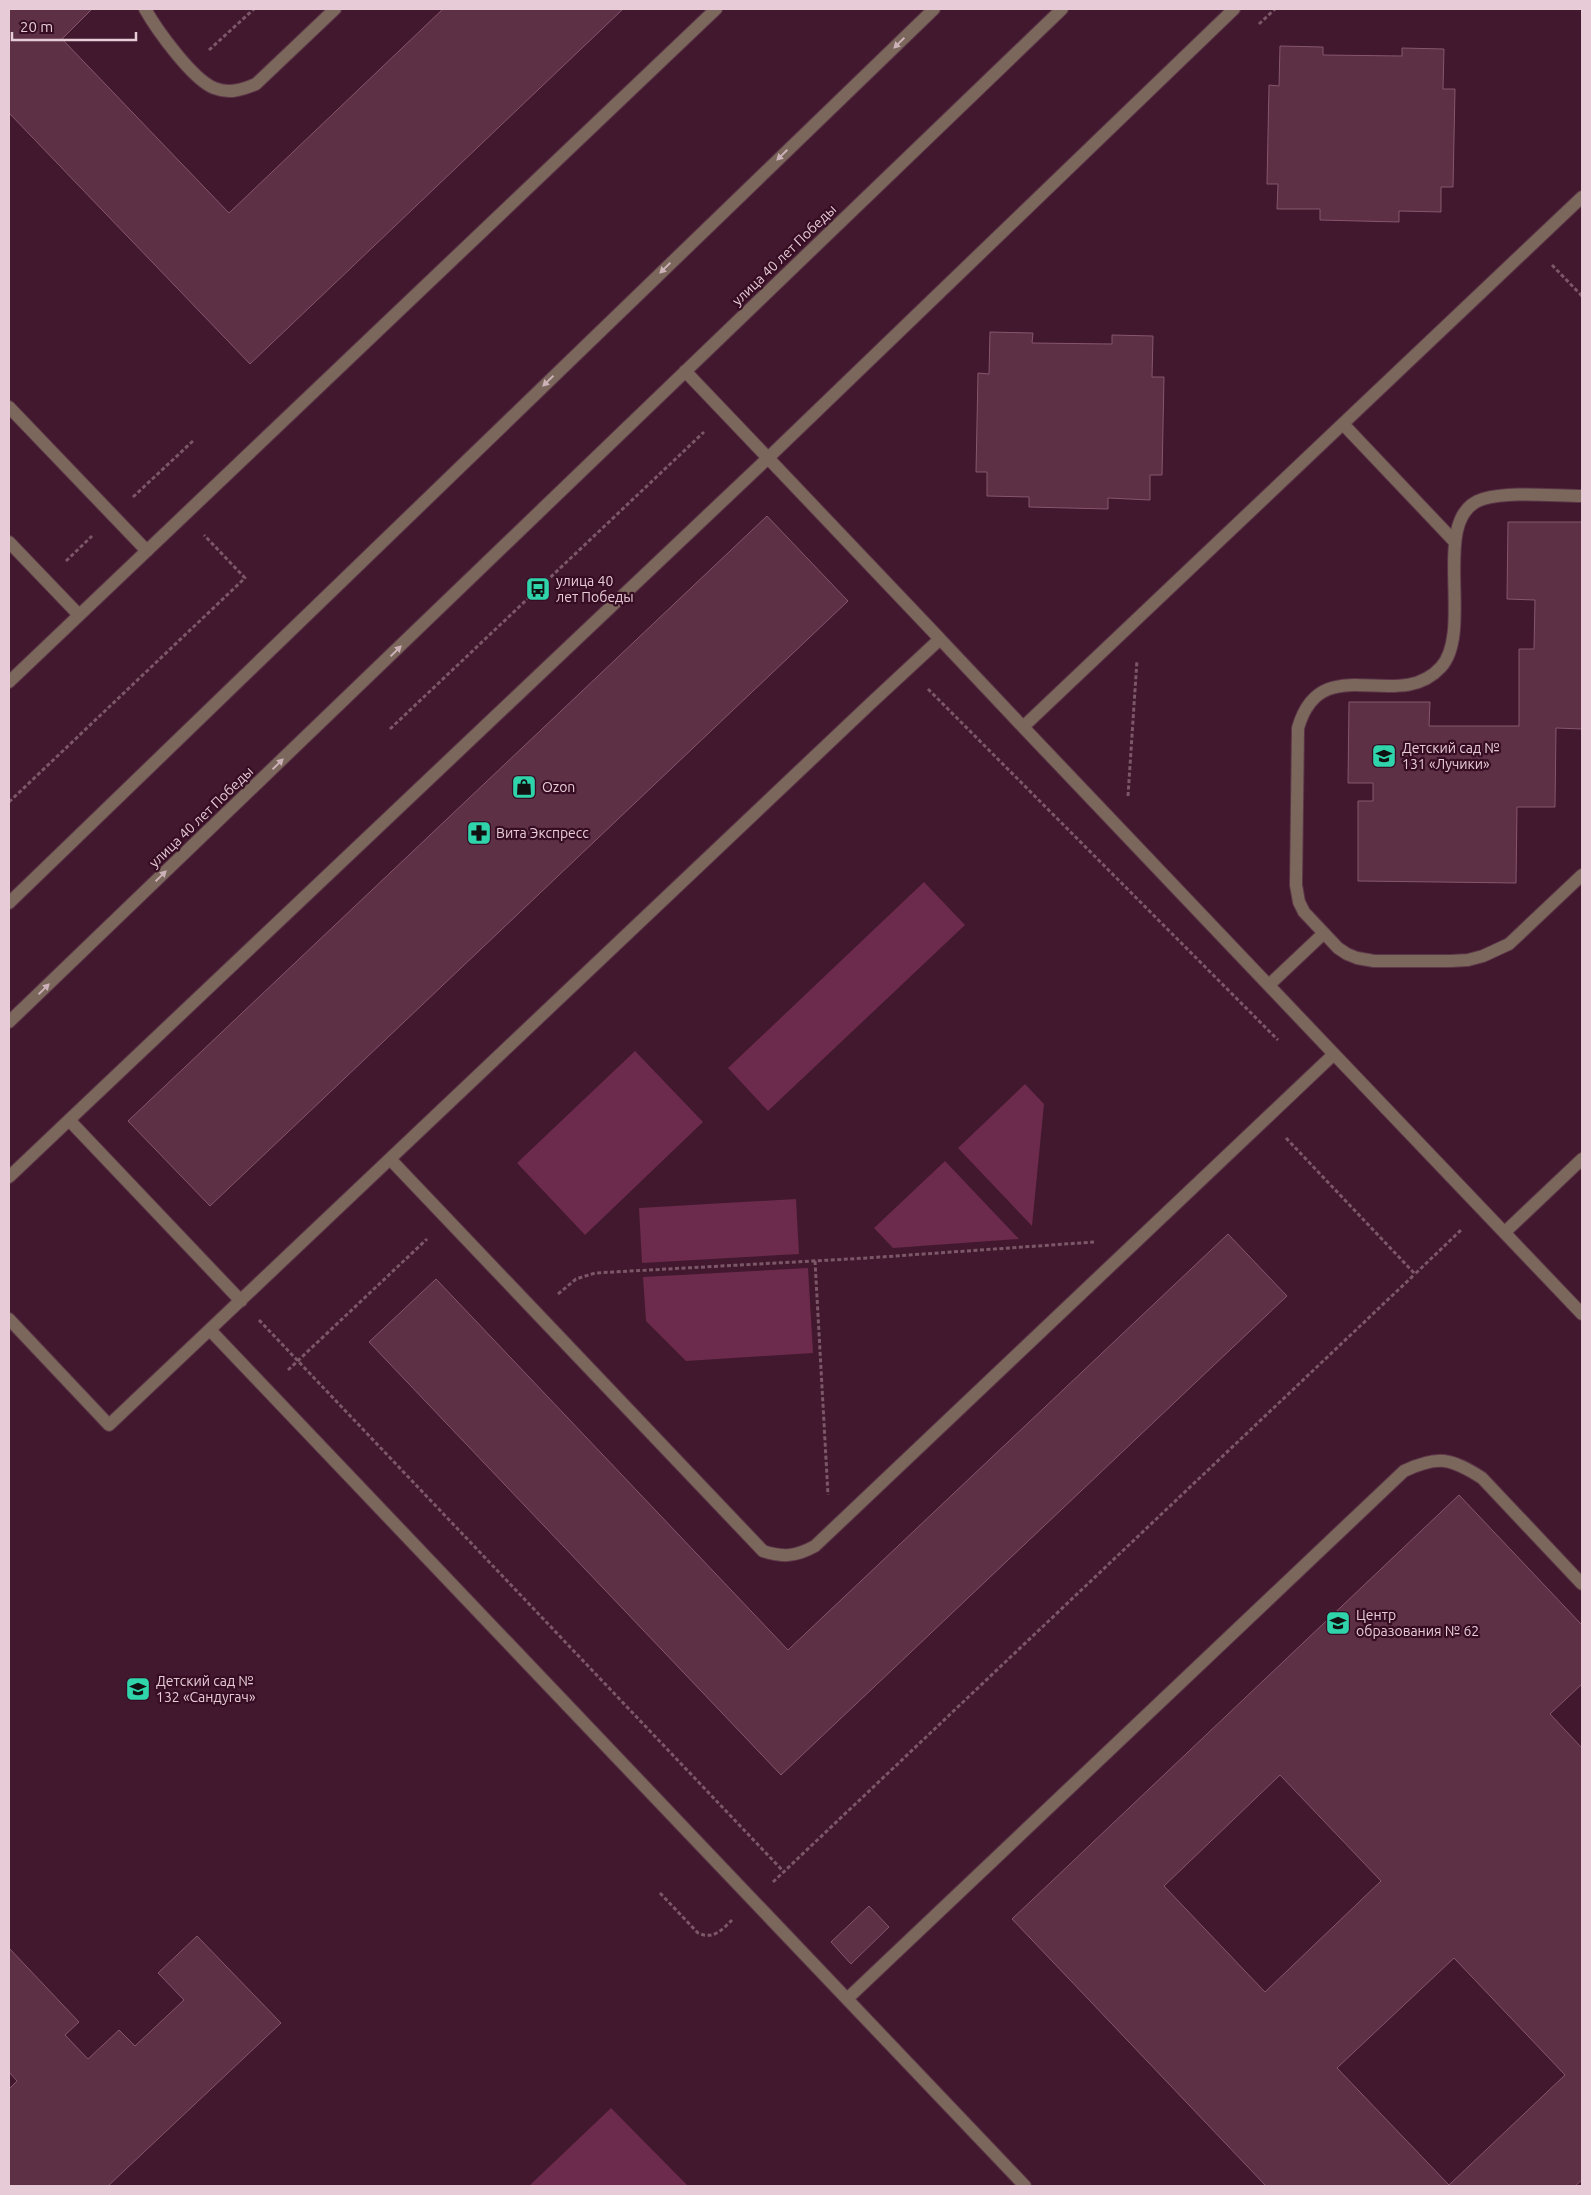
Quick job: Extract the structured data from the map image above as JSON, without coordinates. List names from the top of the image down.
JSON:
{
  "streets": {
    "street": ["улица 40 лет Победы"]
  },
  "places": {
    "bus stop": ["улица 40 лет Победы"],
    "school or university": ["Детский сад № 131 «Лучики»", "Центр образования № 62", "Детский сад № 132 «Сандугач»"],
    "shop": ["Ozon"],
    "pharmacy": ["Вита Экспресс"]
  },
  "scale_bar": "20 m"
}
